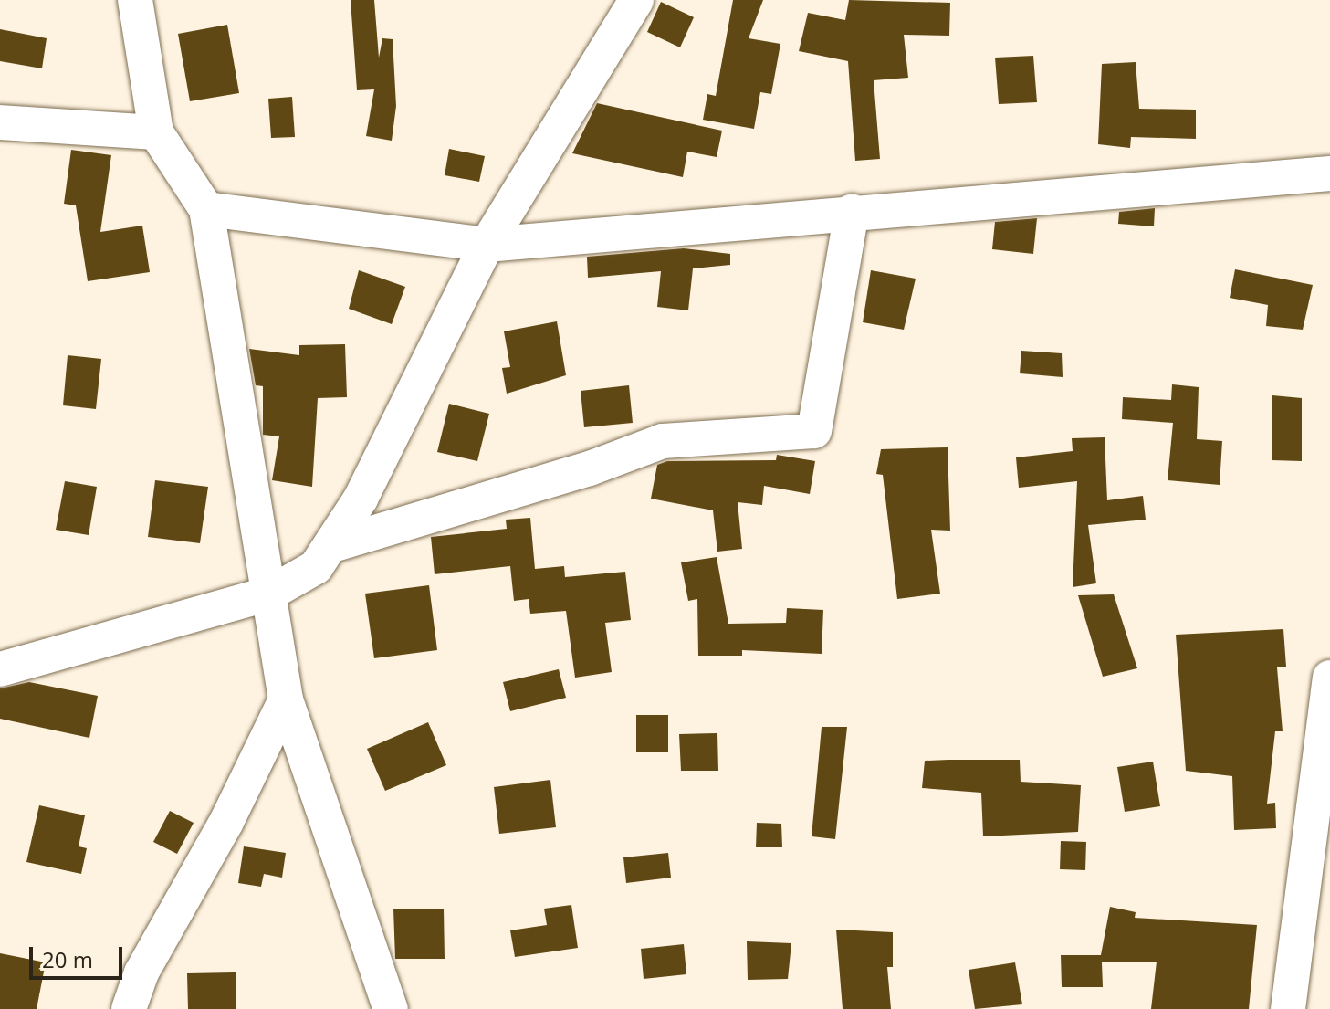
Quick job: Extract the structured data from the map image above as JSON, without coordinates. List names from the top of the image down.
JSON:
{
  "scale_bar": "20 m"
}
